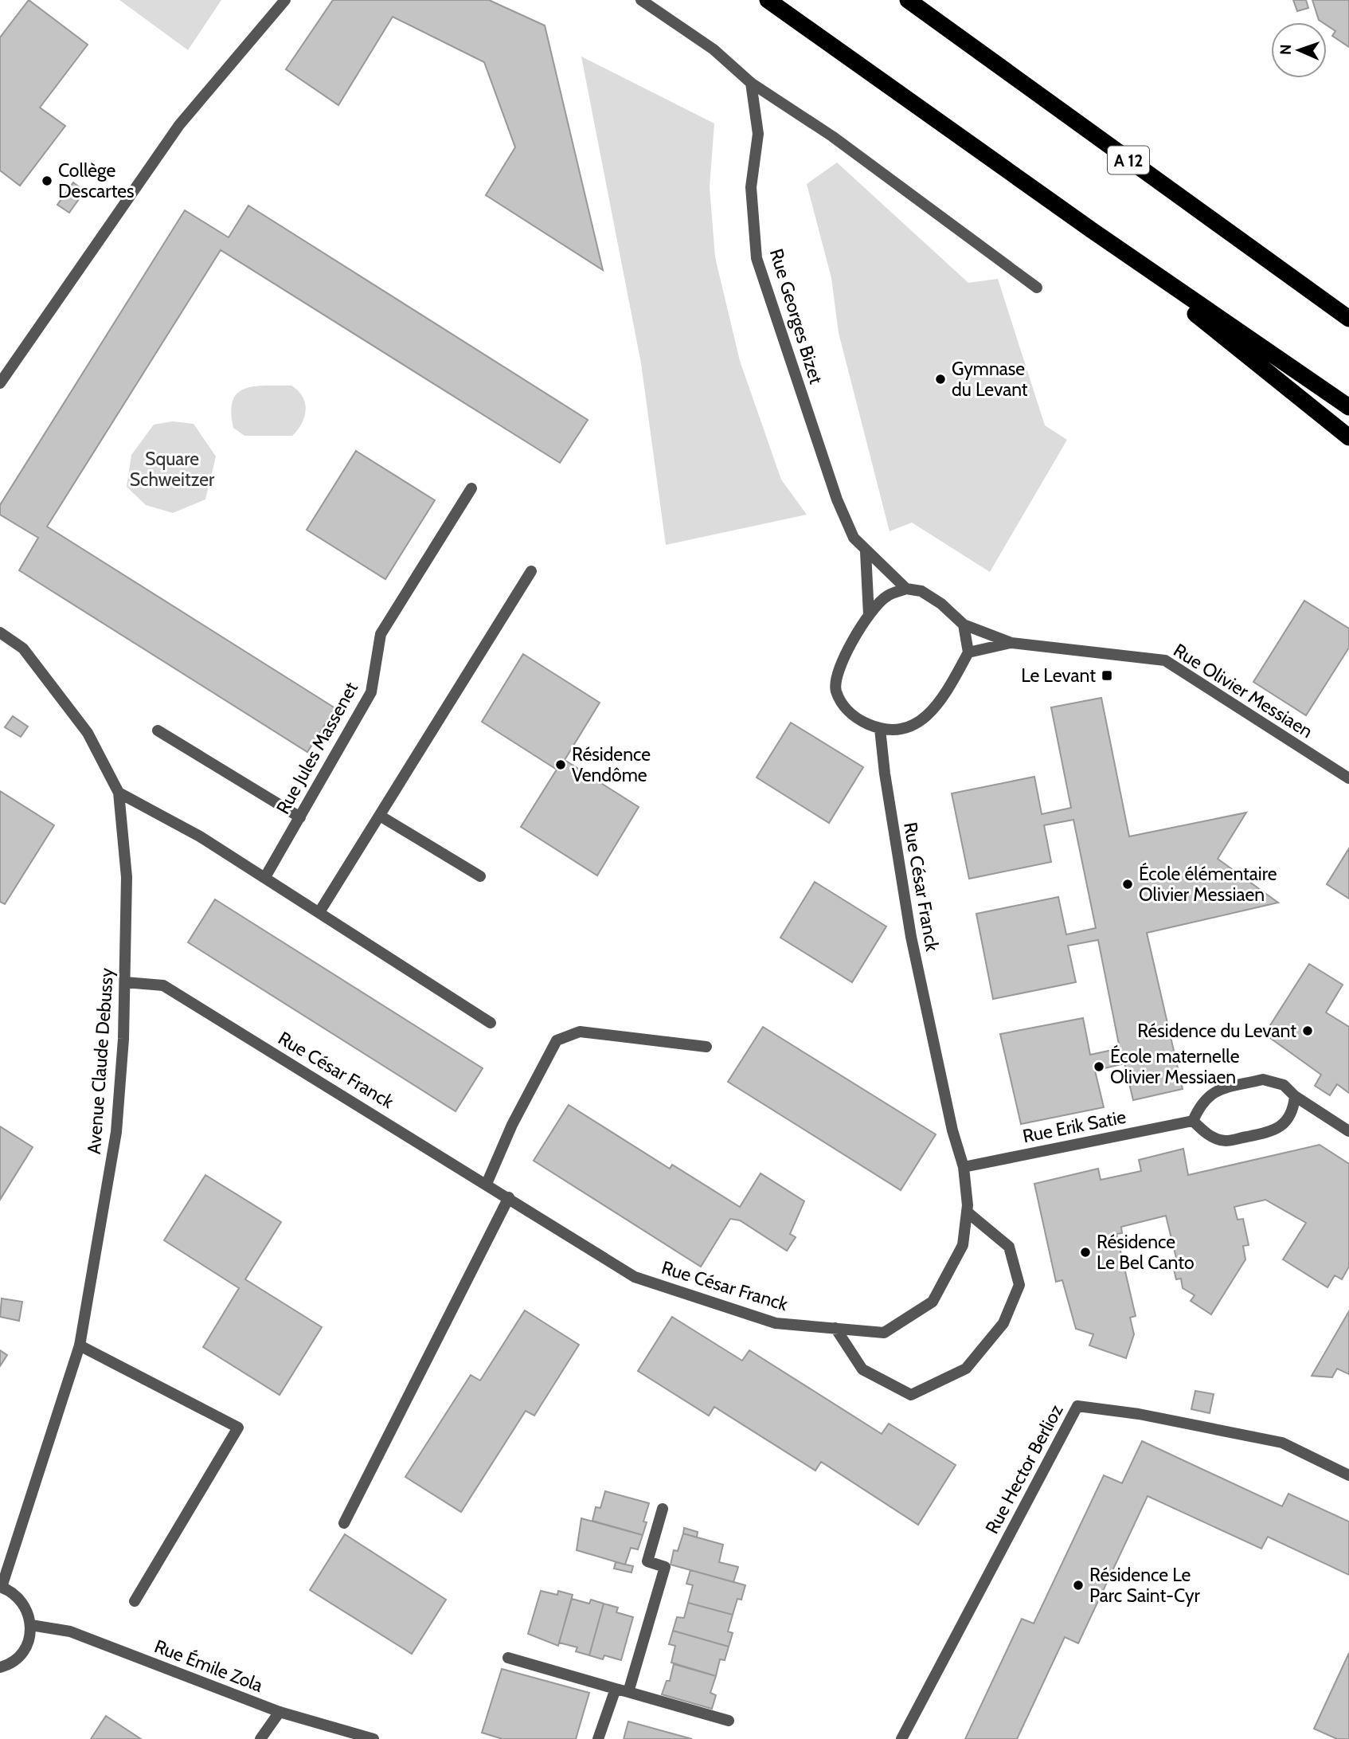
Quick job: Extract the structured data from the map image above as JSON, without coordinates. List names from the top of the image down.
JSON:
{
  "streets": {
    "highway": ["A 12"],
    "street": [
      "Rue Georges Bizet",
      "Rue Olivier Messiaen",
      "Rue Jules Massenet",
      "Rue César Franck",
      "Avenue Claude Debussy",
      "Rue Erik Satie",
      "Rue Hector Berlioz",
      "Rue Émile Zola"
    ]
  },
  "crossings": [
    ["Rue Georges Bizet", "Rue Olivier Messiaen"],
    ["Rue Georges Bizet", "Rue César Franck"],
    ["Rue Olivier Messiaen", "Rue César Franck"],
    ["Rue César Franck", "Avenue Claude Debussy"],
    ["Rue César Franck", "Rue Erik Satie"]
  ],
  "parks": ["Square Schweitzer"],
  "places": {
    "other": [
      "Collège Descartes",
      "Gymnase du Levant",
      "Résidence Vendôme",
      "École élémentaire Olivier Messiaen",
      "Résidence du Levant",
      "École maternelle Olivier Messiaen",
      "Résidence Le Bel Canto",
      "Résidence Le Parc Saint-Cyr"
    ],
    "transit": ["Le Levant"]
  },
  "north": "left"
}
